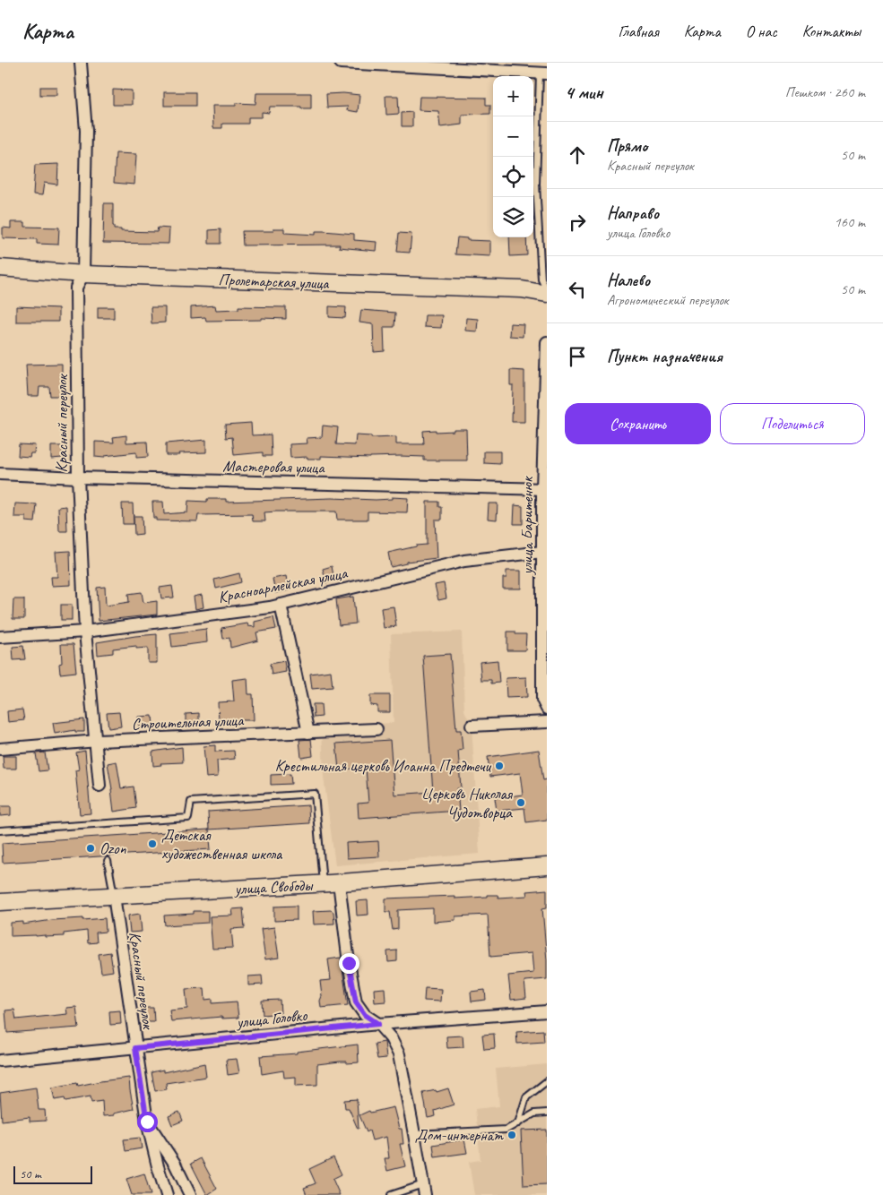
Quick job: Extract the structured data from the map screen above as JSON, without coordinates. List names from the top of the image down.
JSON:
{
  "streets": {
    "main road": ["Пролетарская улица", "улица Свободы"],
    "street": [
      "Красный переулок",
      "Мастеровая улица",
      "улица Баритенюк",
      "Красноармейская улица",
      "Строительная улица",
      "улица Головко"
    ]
  },
  "crossings": [
    ["Пролетарская улица", "Красный переулок"],
    ["Красный переулок", "Мастеровая улица"],
    ["Красный переулок", "Красноармейская улица"],
    ["Красный переулок", "Строительная улица"],
    ["Красный переулок", "улица Свободы"],
    ["Красный переулок", "улица Головко"],
    ["Мастеровая улица", "улица Баритенюк"],
    ["улица Баритенюк", "Красноармейская улица"]
  ],
  "places": [
    "Крестильная церковь Иоанна Предтечи",
    "Церковь Николая Чудотворца",
    "Детская художественная школа",
    "Ozon",
    "Дом-интернат"
  ],
  "scale_bar": "50 m",
  "page": {
    "header": "Карта",
    "nav": [
      "Главная",
      "Карта",
      "О нас",
      "Контакты"
    ],
    "heading": ["4 мин", "Пешком · 260 m"],
    "map_buttons": ["+", "−"],
    "list": [
      ["Прямо", "Красный переулок", "50 m"],
      ["Направо", "улица Головко", "160 m"],
      ["Налево", "Агрономический переулок", "50 m"],
      "Пункт назначения"
    ],
    "buttons": ["Сохранить", "Поделиться"],
    "scale": "50 m"
  }
}
